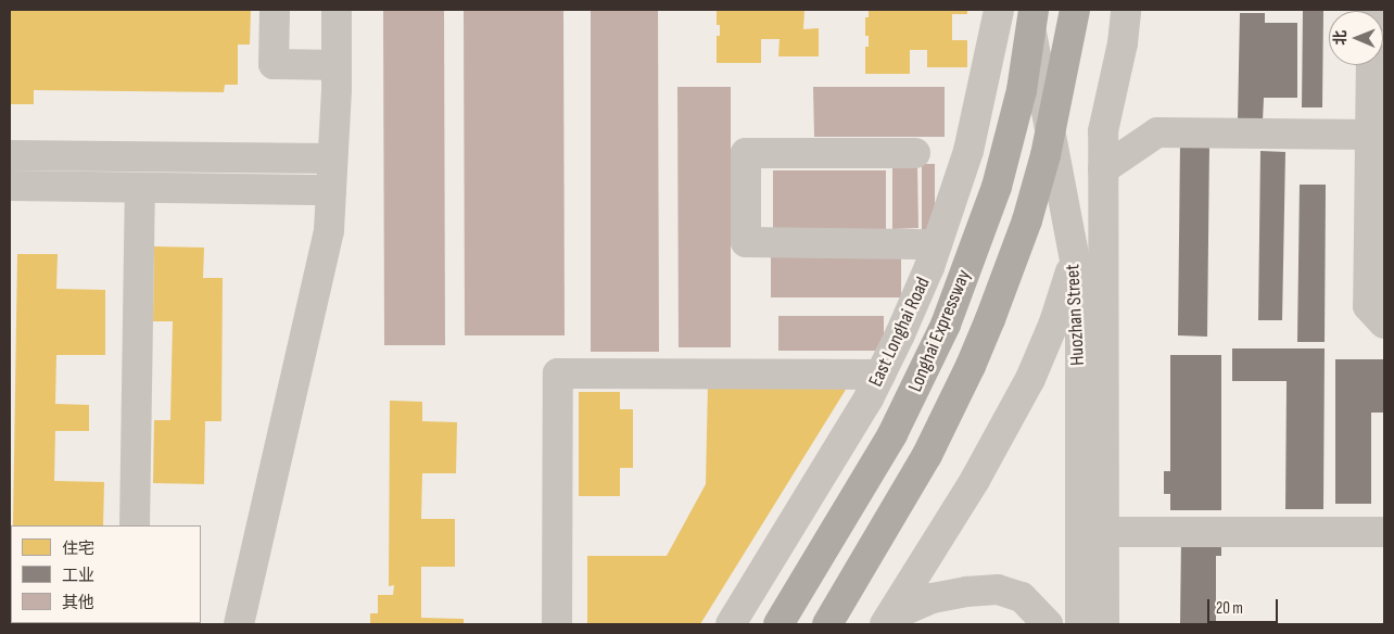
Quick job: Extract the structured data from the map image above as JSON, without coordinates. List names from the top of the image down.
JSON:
{
  "streets": {
    "highway": ["Longhai Expressway"],
    "street": ["Huozhan Street", "East Longhai Road"]
  },
  "legend": ["住宅", "工业", "其他"],
  "scale_bar": "20 m",
  "north": "left"
}
